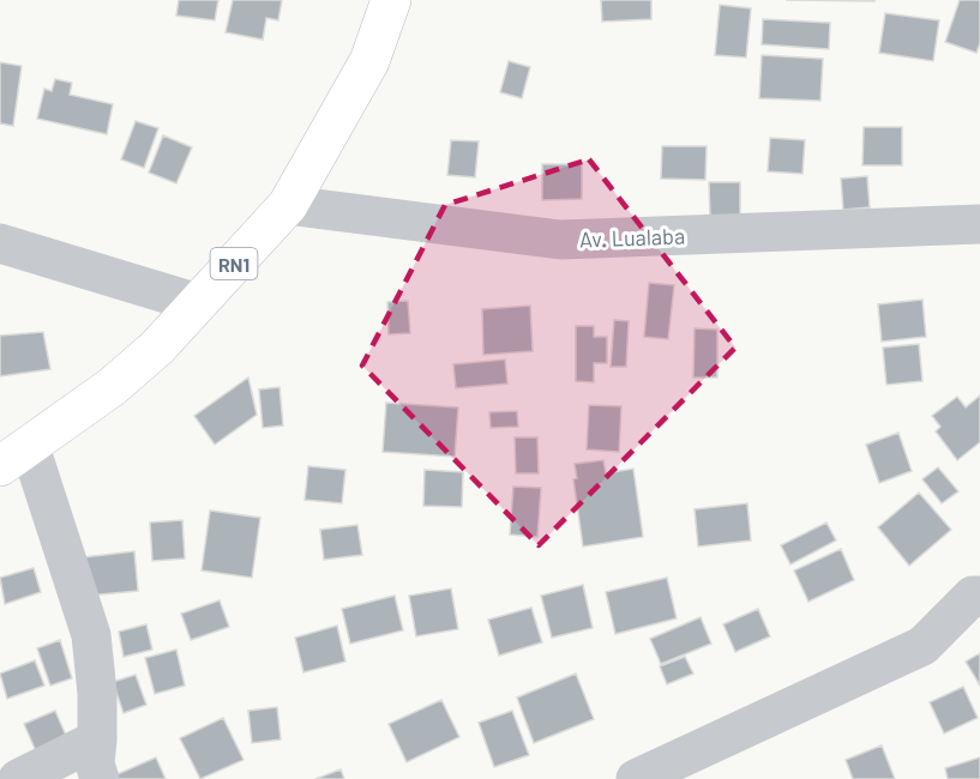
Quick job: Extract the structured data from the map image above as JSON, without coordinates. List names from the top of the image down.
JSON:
{
  "streets": {
    "highway": ["RN1"],
    "street": ["Av. Lualaba"]
  },
  "crossings": [
    ["Av. Lualaba", "RN1"]
  ]
}
